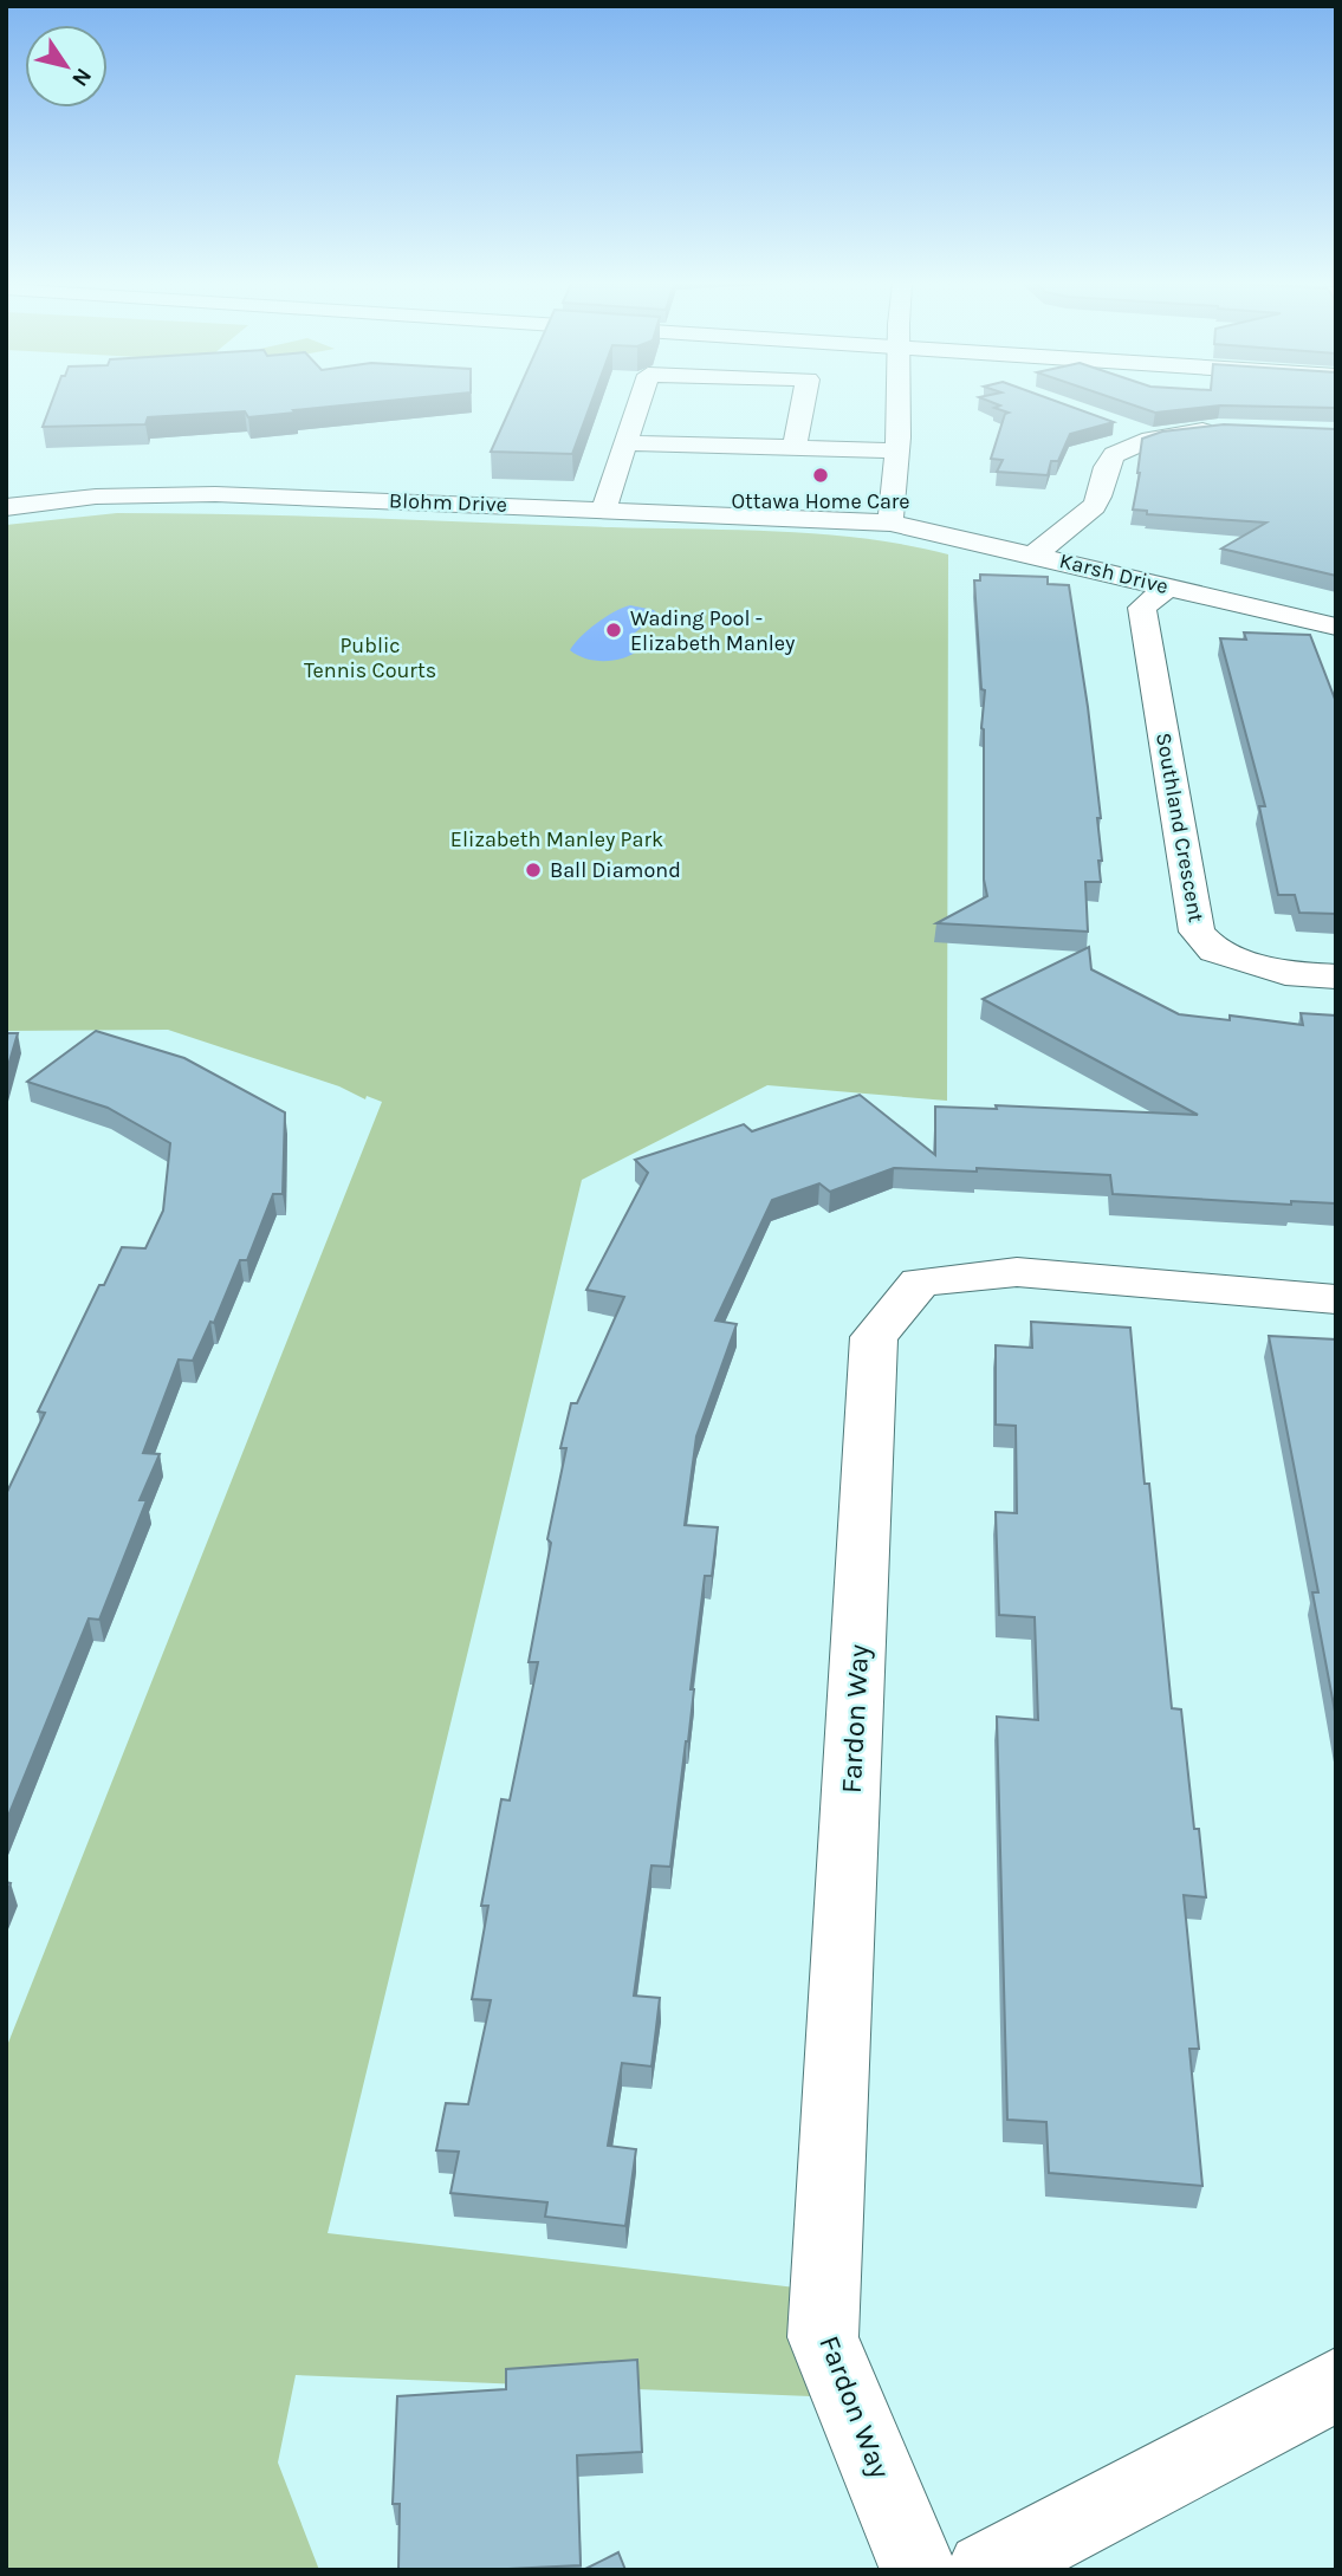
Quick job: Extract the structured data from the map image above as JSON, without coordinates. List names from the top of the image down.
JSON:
{
  "streets": {
    "street": [
      "Blohm Drive",
      "Karsh Drive",
      "Southland Crescent",
      "Fardon Way"
    ]
  },
  "crossings": [
    ["Blohm Drive", "Karsh Drive"],
    ["Karsh Drive", "Southland Crescent"]
  ],
  "parks": ["Public Tennis Courts", "Elizabeth Manley Park"],
  "places": ["Ottawa Home Care", "Wading Pool - Elizabeth Manley", "Ball Diamond"],
  "north": "bottom right"
}
